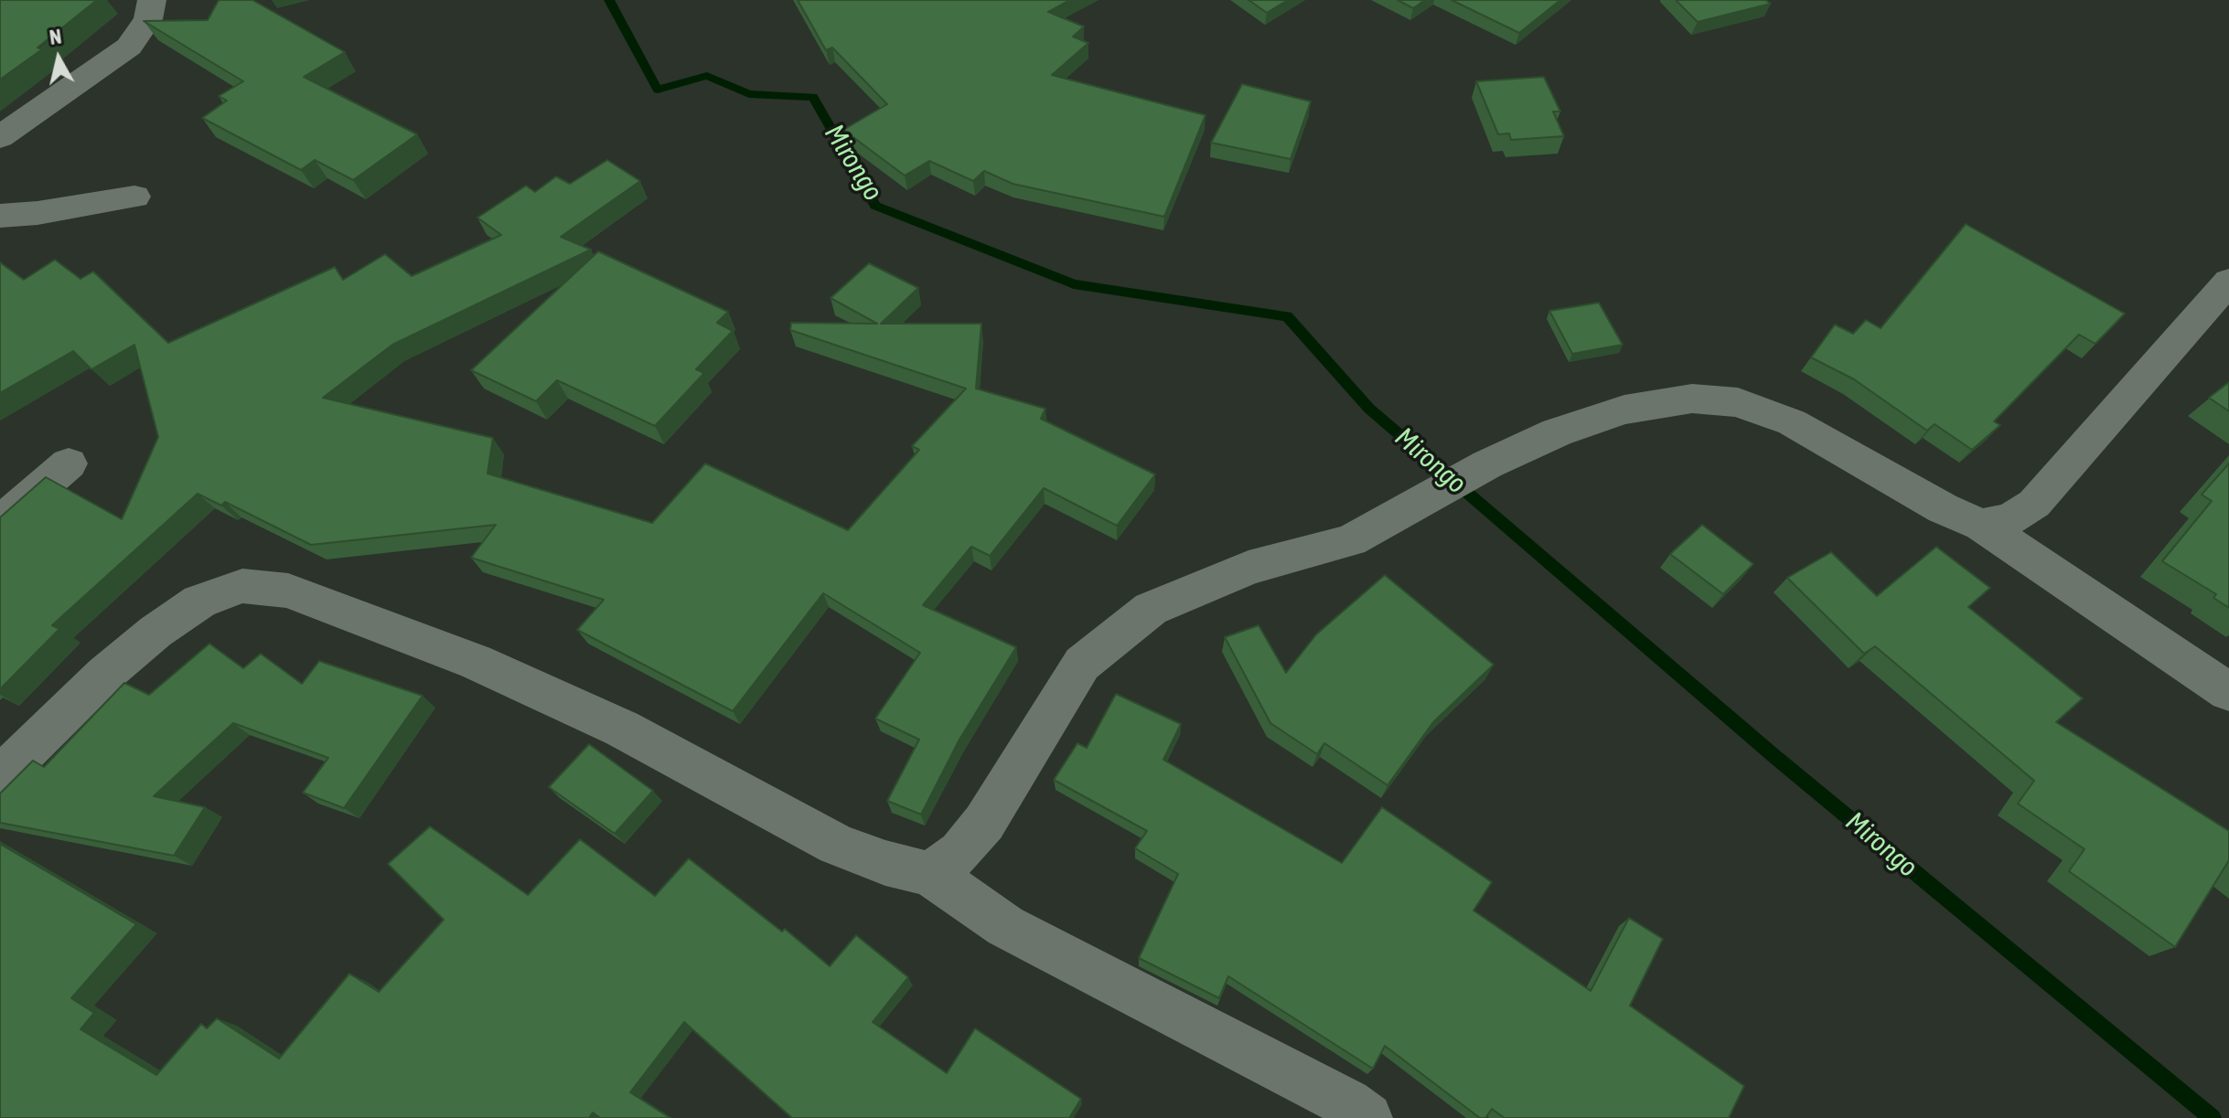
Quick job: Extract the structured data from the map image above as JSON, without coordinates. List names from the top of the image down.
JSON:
{
  "water": ["Mirongo"],
  "north": "top"
}
